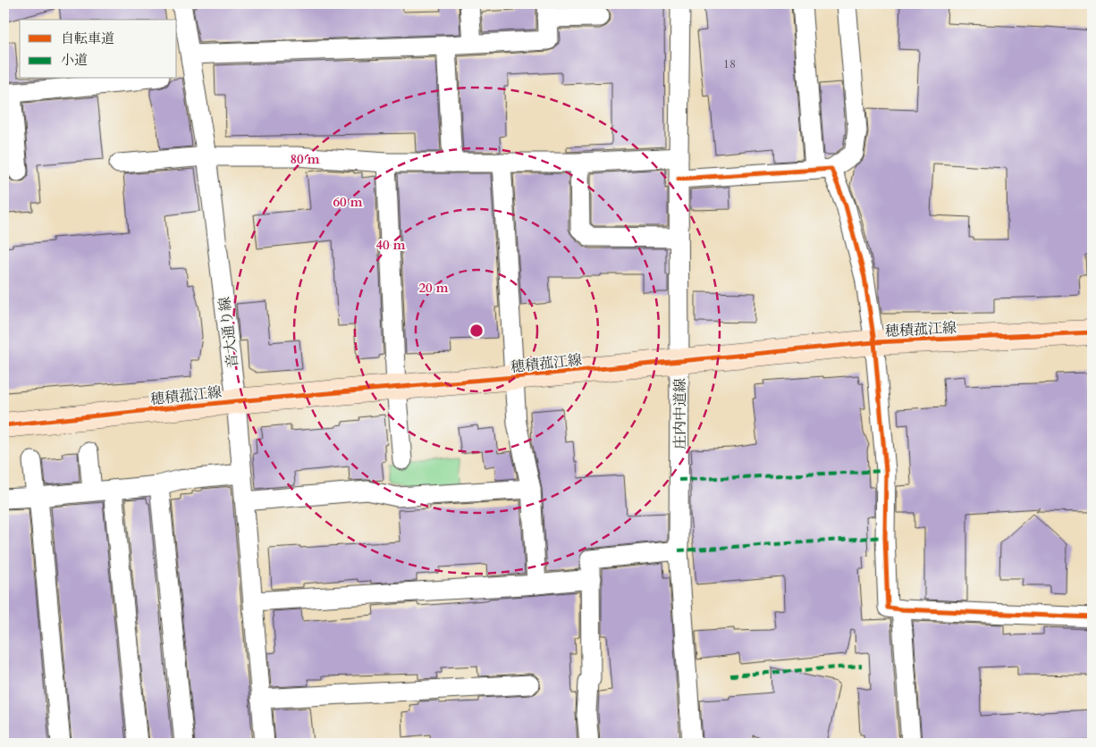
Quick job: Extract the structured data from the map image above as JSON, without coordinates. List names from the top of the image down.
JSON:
{
  "streets": {
    "street": ["穂積菰江線", "音大通り線", "庄内中道線"]
  },
  "crossings": [
    ["穂積菰江線", "音大通り線"],
    ["穂積菰江線", "庄内中道線"]
  ],
  "house_numbers": ["18"],
  "legend": ["自転車道", "小道"],
  "rings": [
    "80 m",
    "60 m",
    "40 m",
    "20 m"
  ]
}
